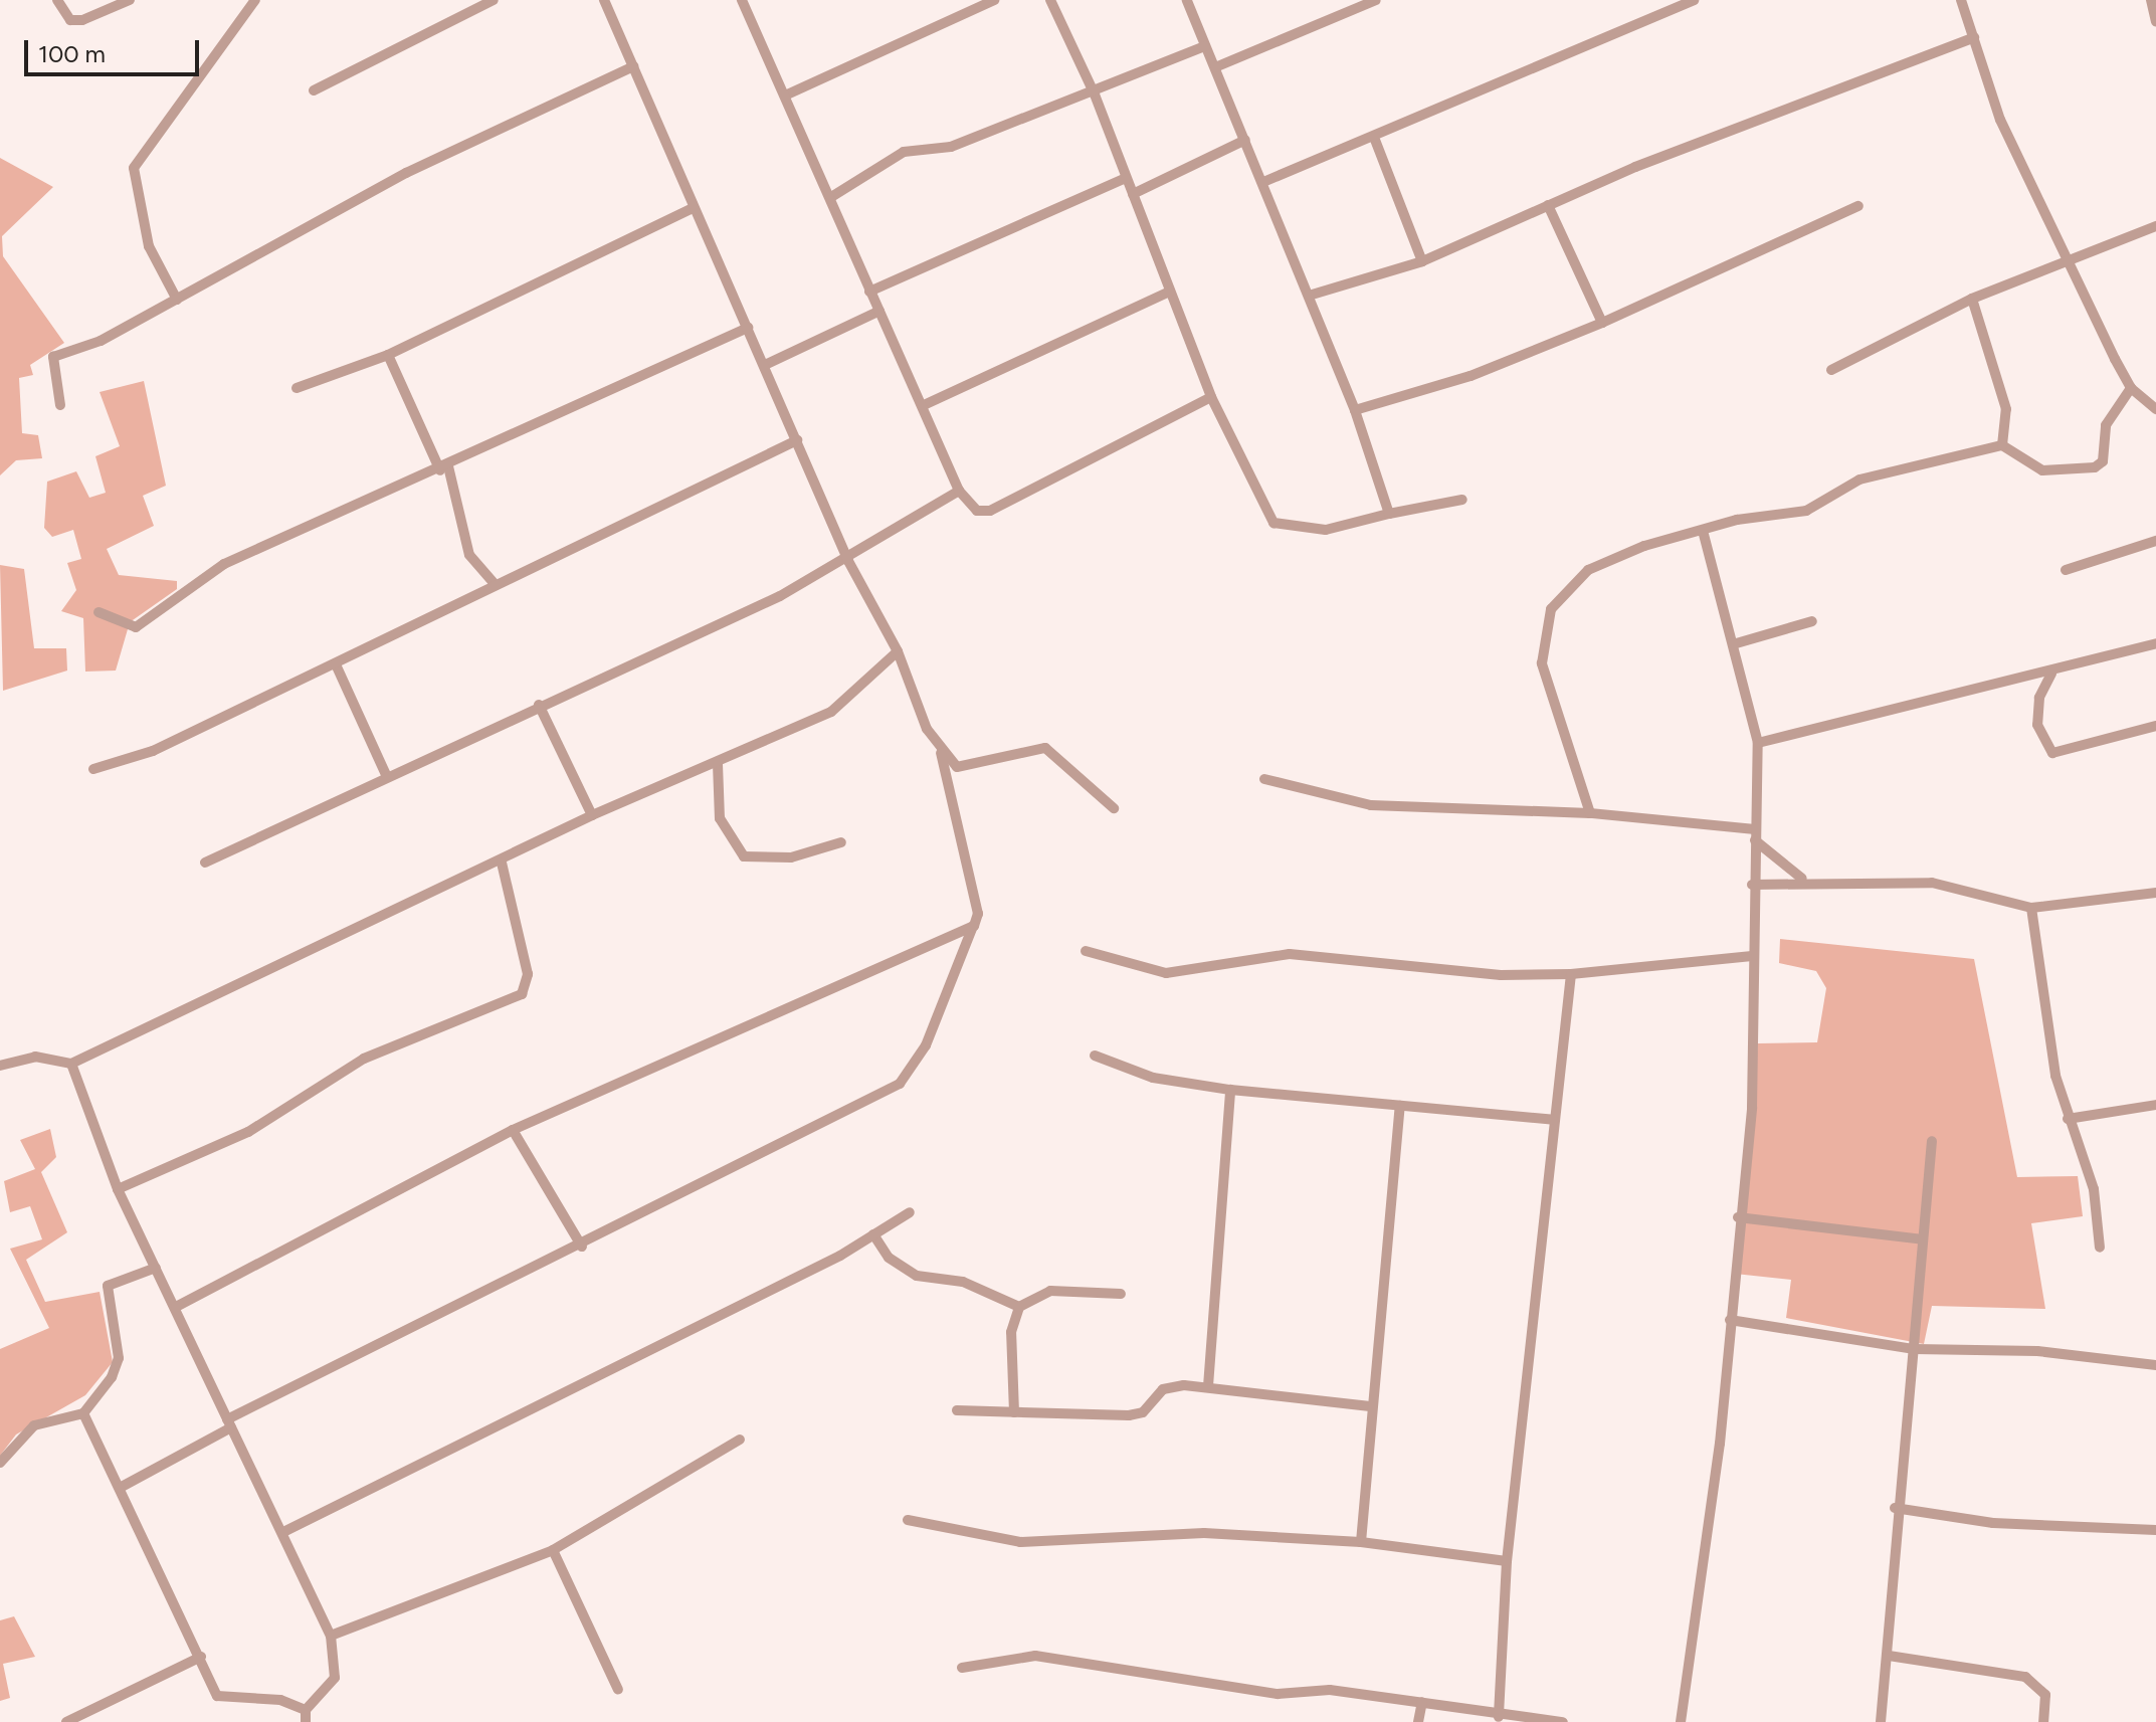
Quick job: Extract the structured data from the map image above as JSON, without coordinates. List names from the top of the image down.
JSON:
{
  "scale_bar": "100 m"
}
